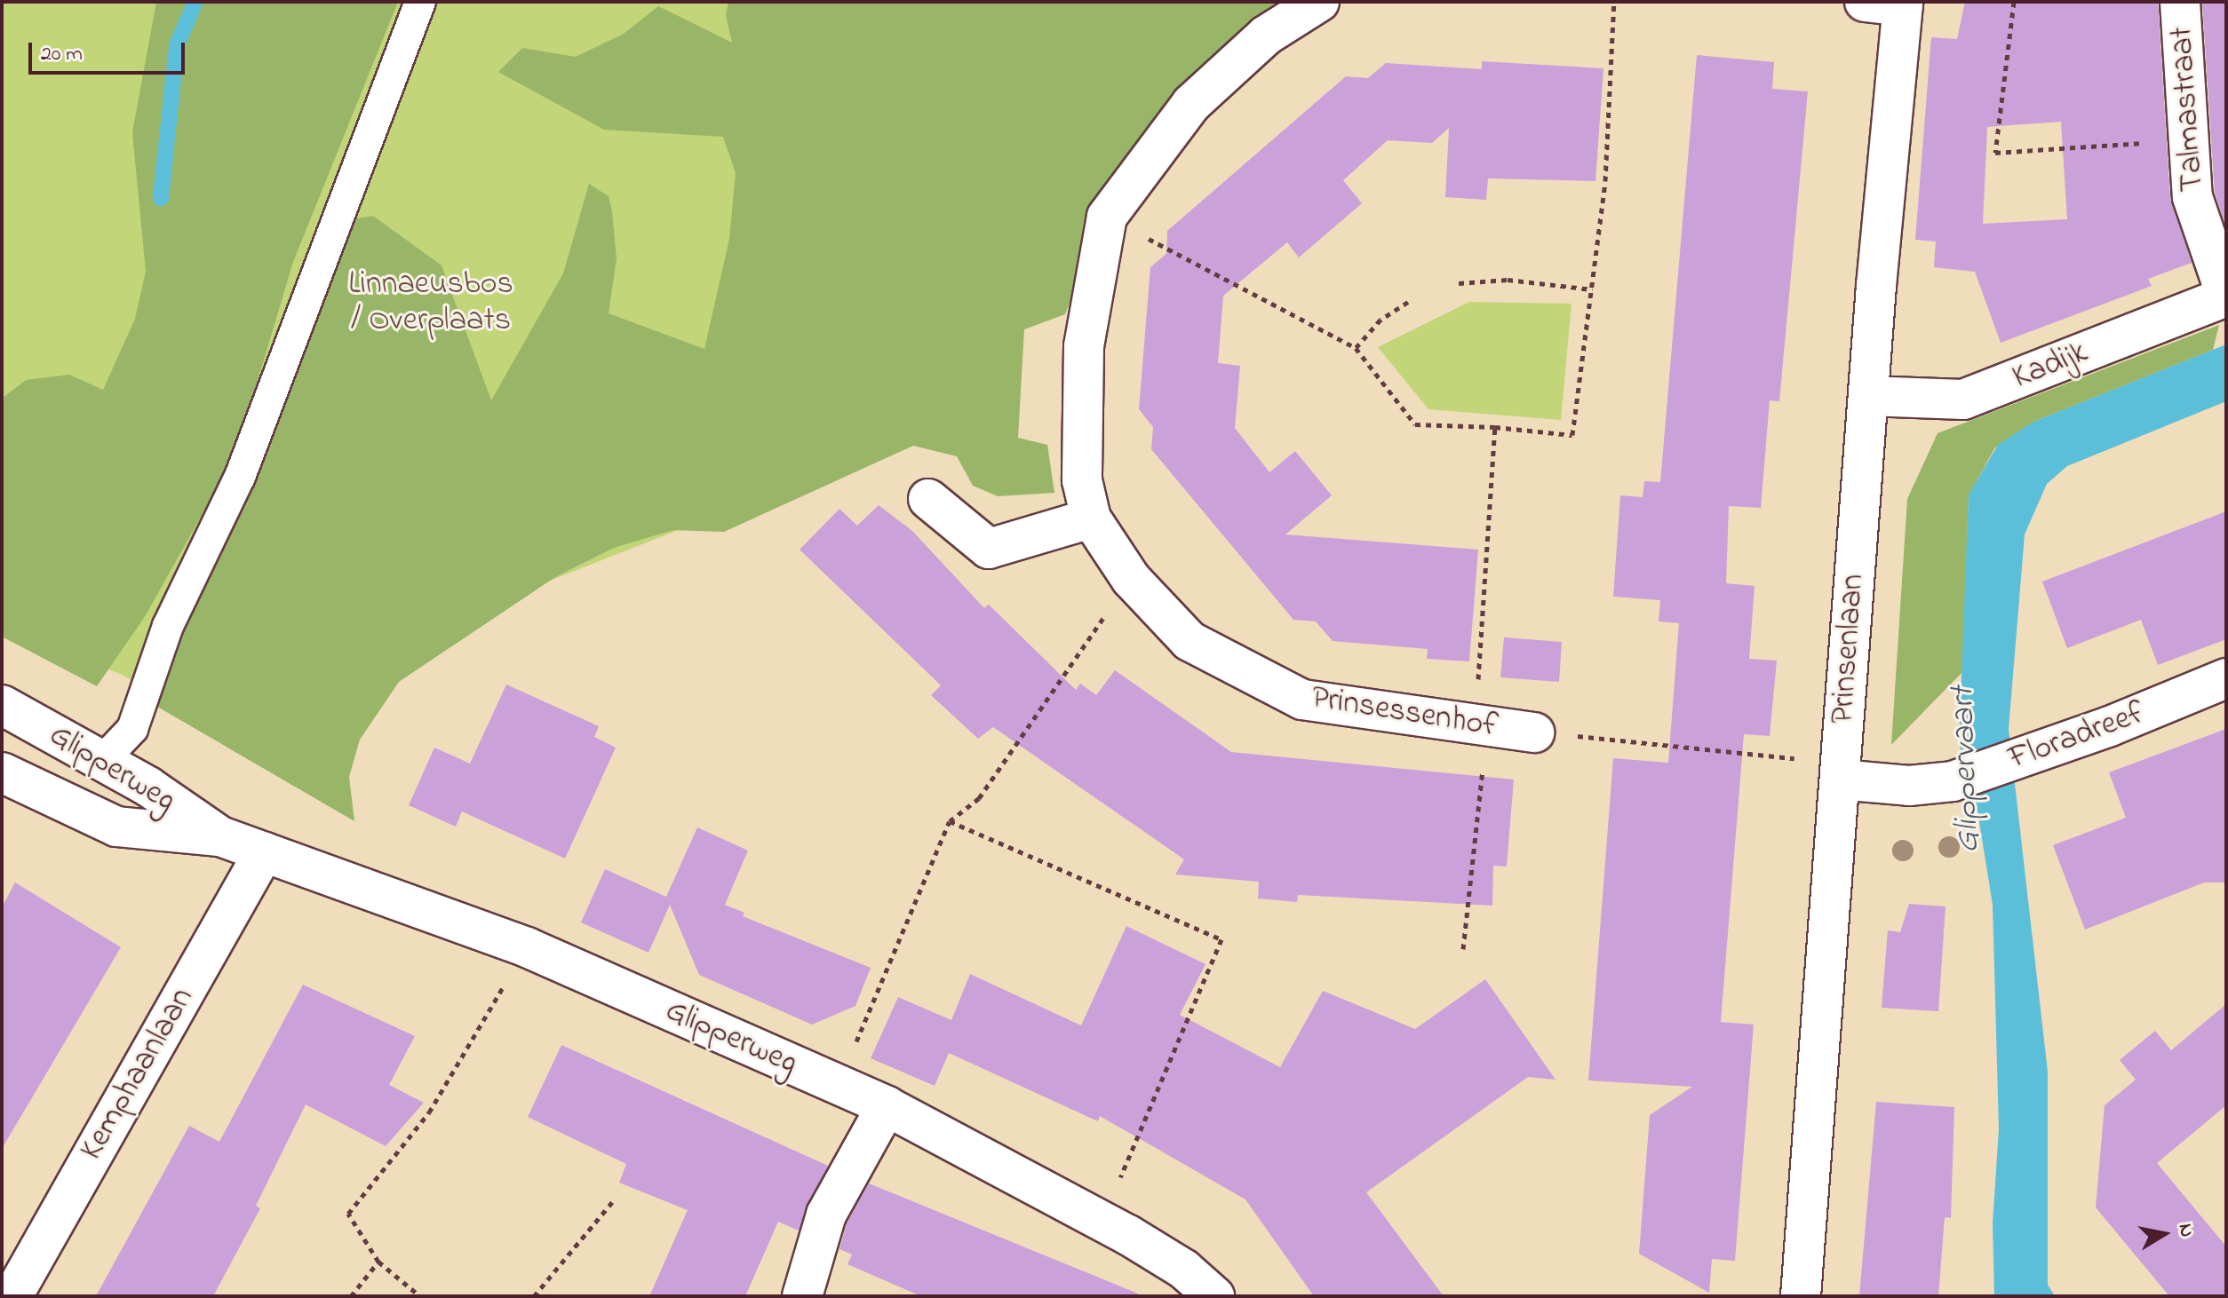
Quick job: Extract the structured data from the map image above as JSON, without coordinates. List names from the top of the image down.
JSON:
{
  "streets": {
    "street": [
      "Talmastraat",
      "Kadijk",
      "Prinsenlaan",
      "Prinsessenhof",
      "Floradreef",
      "Glipperweg",
      "Kemphaanlaan"
    ]
  },
  "crossings": [
    ["Talmastraat", "Kadijk"],
    ["Kadijk", "Prinsenlaan"],
    ["Prinsenlaan", "Floradreef"],
    ["Glipperweg", "Kemphaanlaan"]
  ],
  "water": ["Glippervaart"],
  "parks": ["Linnaeusbos / Overplaats"],
  "scale_bar": "20 m",
  "north": "right"
}
